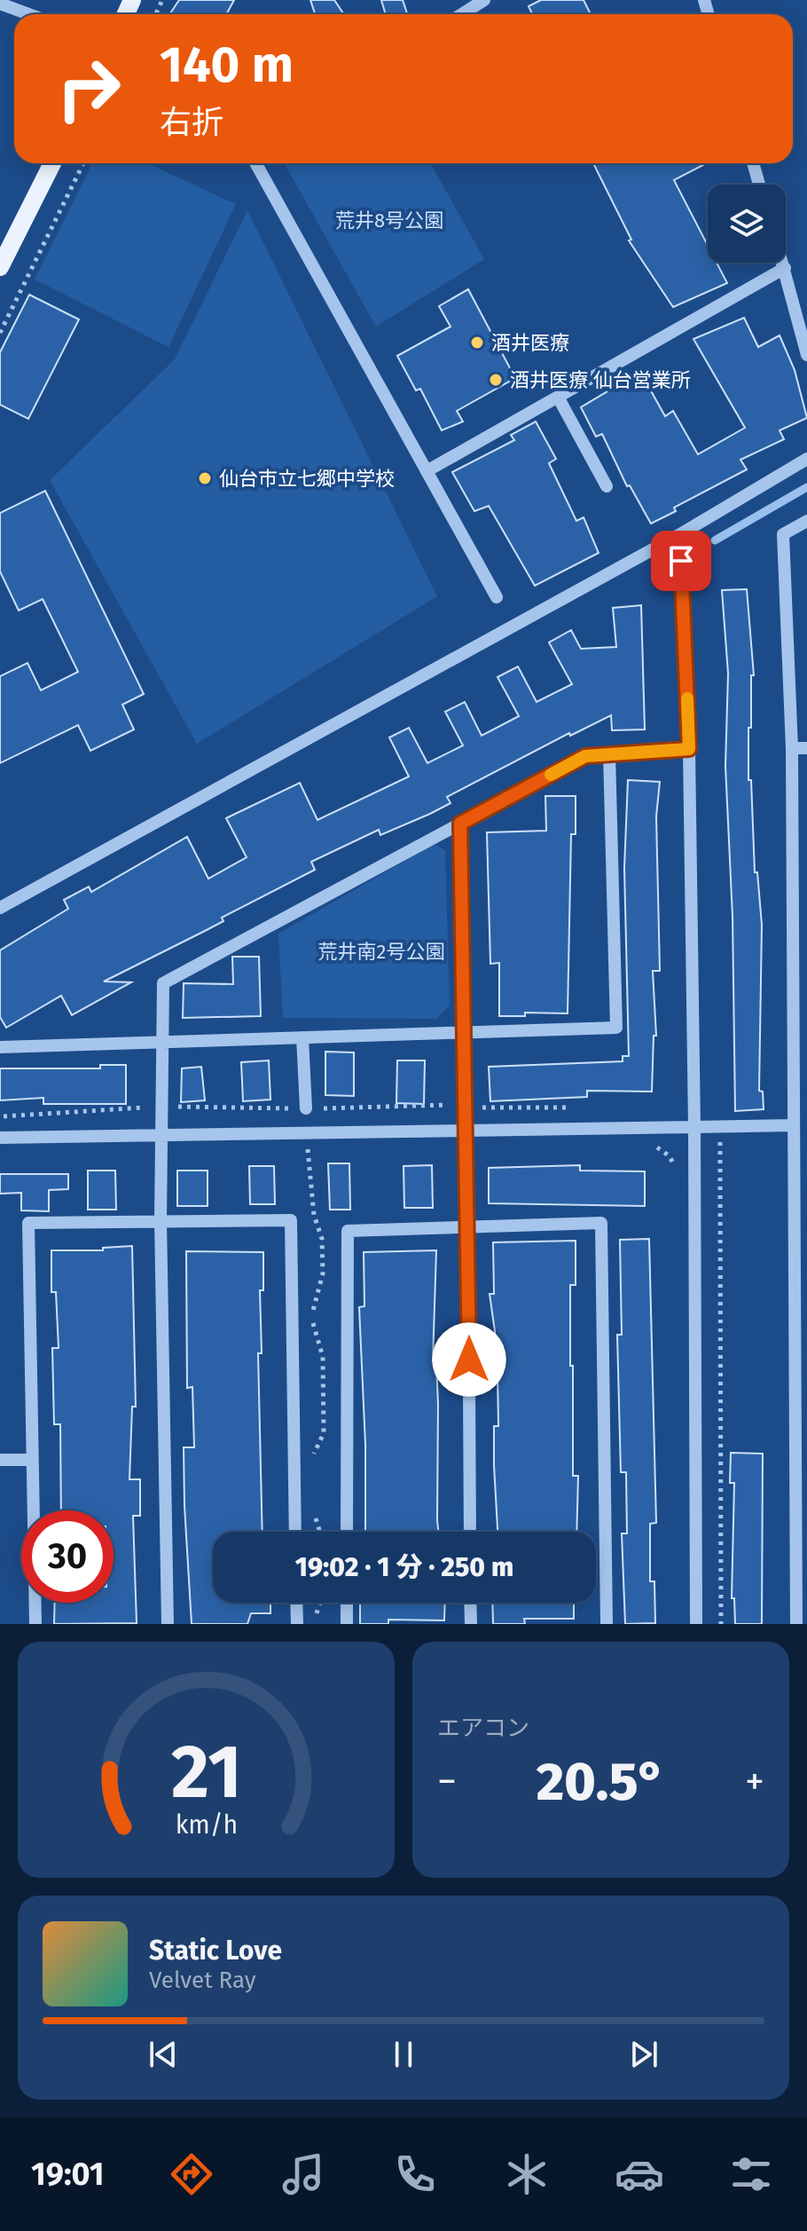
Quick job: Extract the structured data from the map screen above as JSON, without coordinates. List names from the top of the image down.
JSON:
{
  "parks": ["荒井8号公園", "荒井南2号公園"],
  "places": ["酒井医療", "酒井医療 仙台営業所", "仙台市立七郷中学校"],
  "page": {
    "turn": ["140 m", "右折"],
    "limit": "30",
    "trip": "19:02 · 1 分 · 250 m",
    "tile": "エアコン",
    "heat": ["−", "20.5°", "+"],
    "song": ["Static Love", "Velvet Ray"],
    "tabs": "19:01",
    "gauge": ["21", "km/h"]
  }
}
